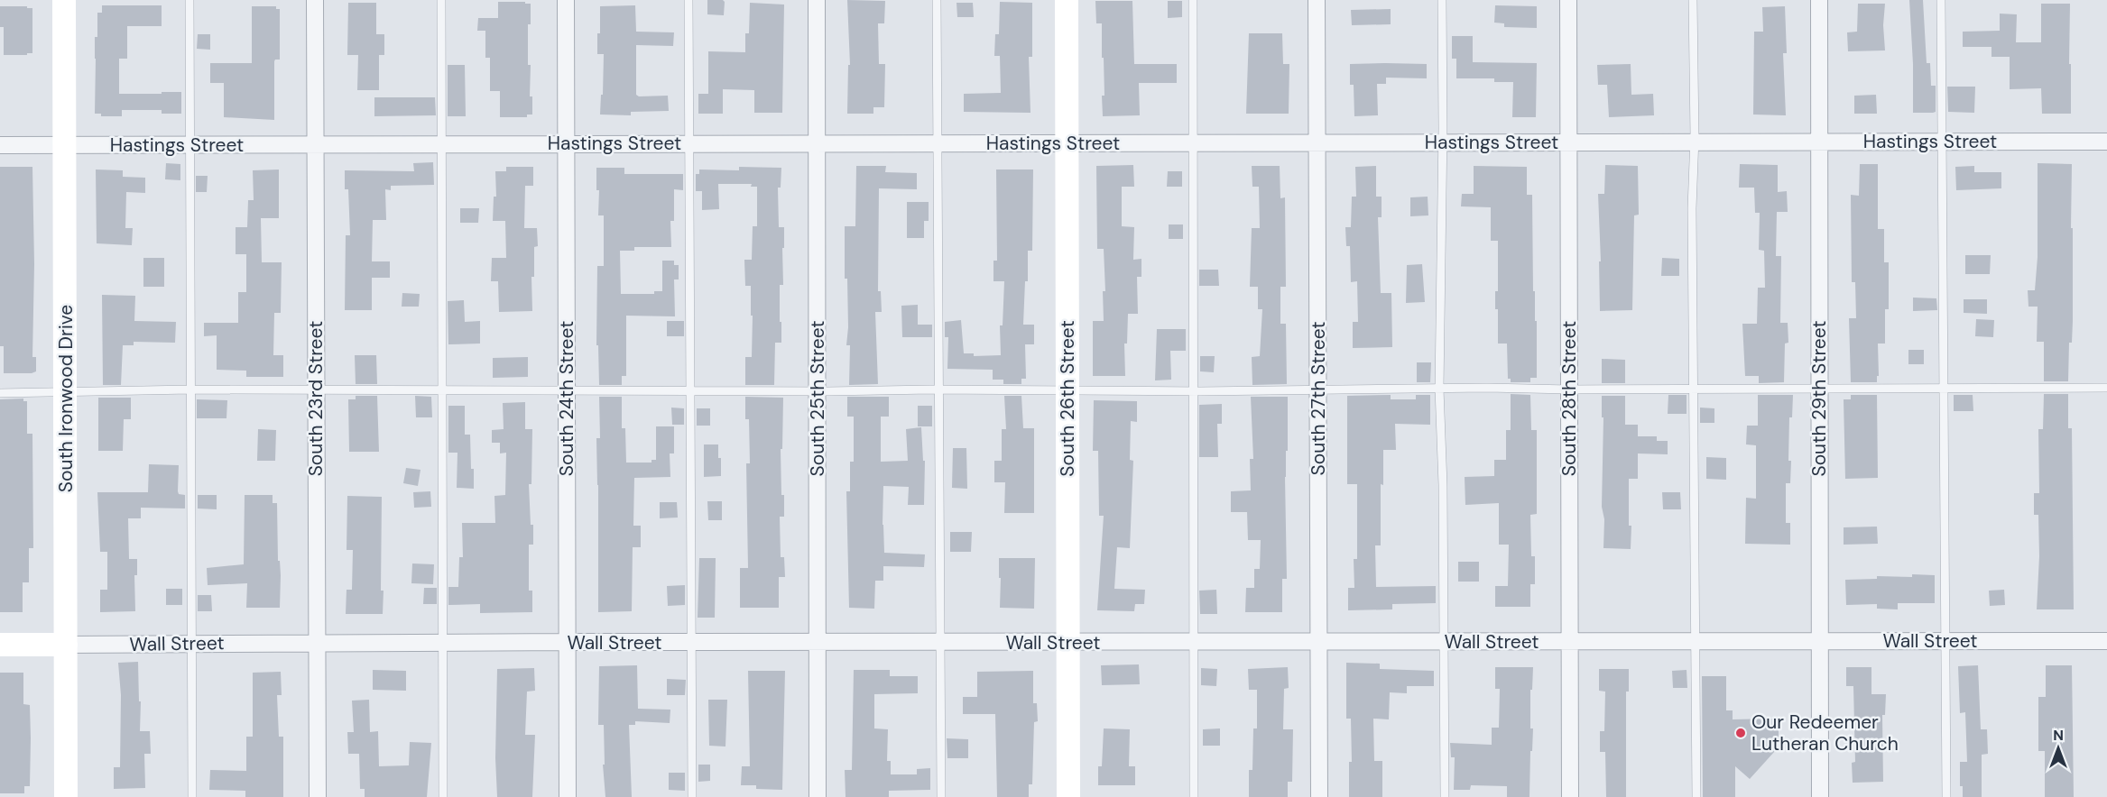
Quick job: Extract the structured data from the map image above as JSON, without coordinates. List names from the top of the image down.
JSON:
{
  "streets": {
    "street": [
      "Hastings Street",
      "South Ironwood Drive",
      "South 23rd Street",
      "South 24th Street",
      "South 25th Street",
      "South 26th Street",
      "South 27th Street",
      "South 28th Street",
      "South 29th Street",
      "Wall Street"
    ]
  },
  "crossings": [
    ["Hastings Street", "South Ironwood Drive"],
    ["Hastings Street", "South 23rd Street"],
    ["Hastings Street", "South 24th Street"],
    ["Hastings Street", "South 25th Street"],
    ["Hastings Street", "South 26th Street"],
    ["Hastings Street", "South 27th Street"],
    ["Hastings Street", "South 28th Street"],
    ["Hastings Street", "South 29th Street"],
    ["South Ironwood Drive", "Wall Street"],
    ["South 23rd Street", "Wall Street"],
    ["South 24th Street", "Wall Street"],
    ["South 25th Street", "Wall Street"],
    ["South 26th Street", "Wall Street"],
    ["South 27th Street", "Wall Street"],
    ["South 28th Street", "Wall Street"],
    ["South 29th Street", "Wall Street"]
  ],
  "places": ["Our Redeemer Lutheran Church"],
  "north": "top"
}
